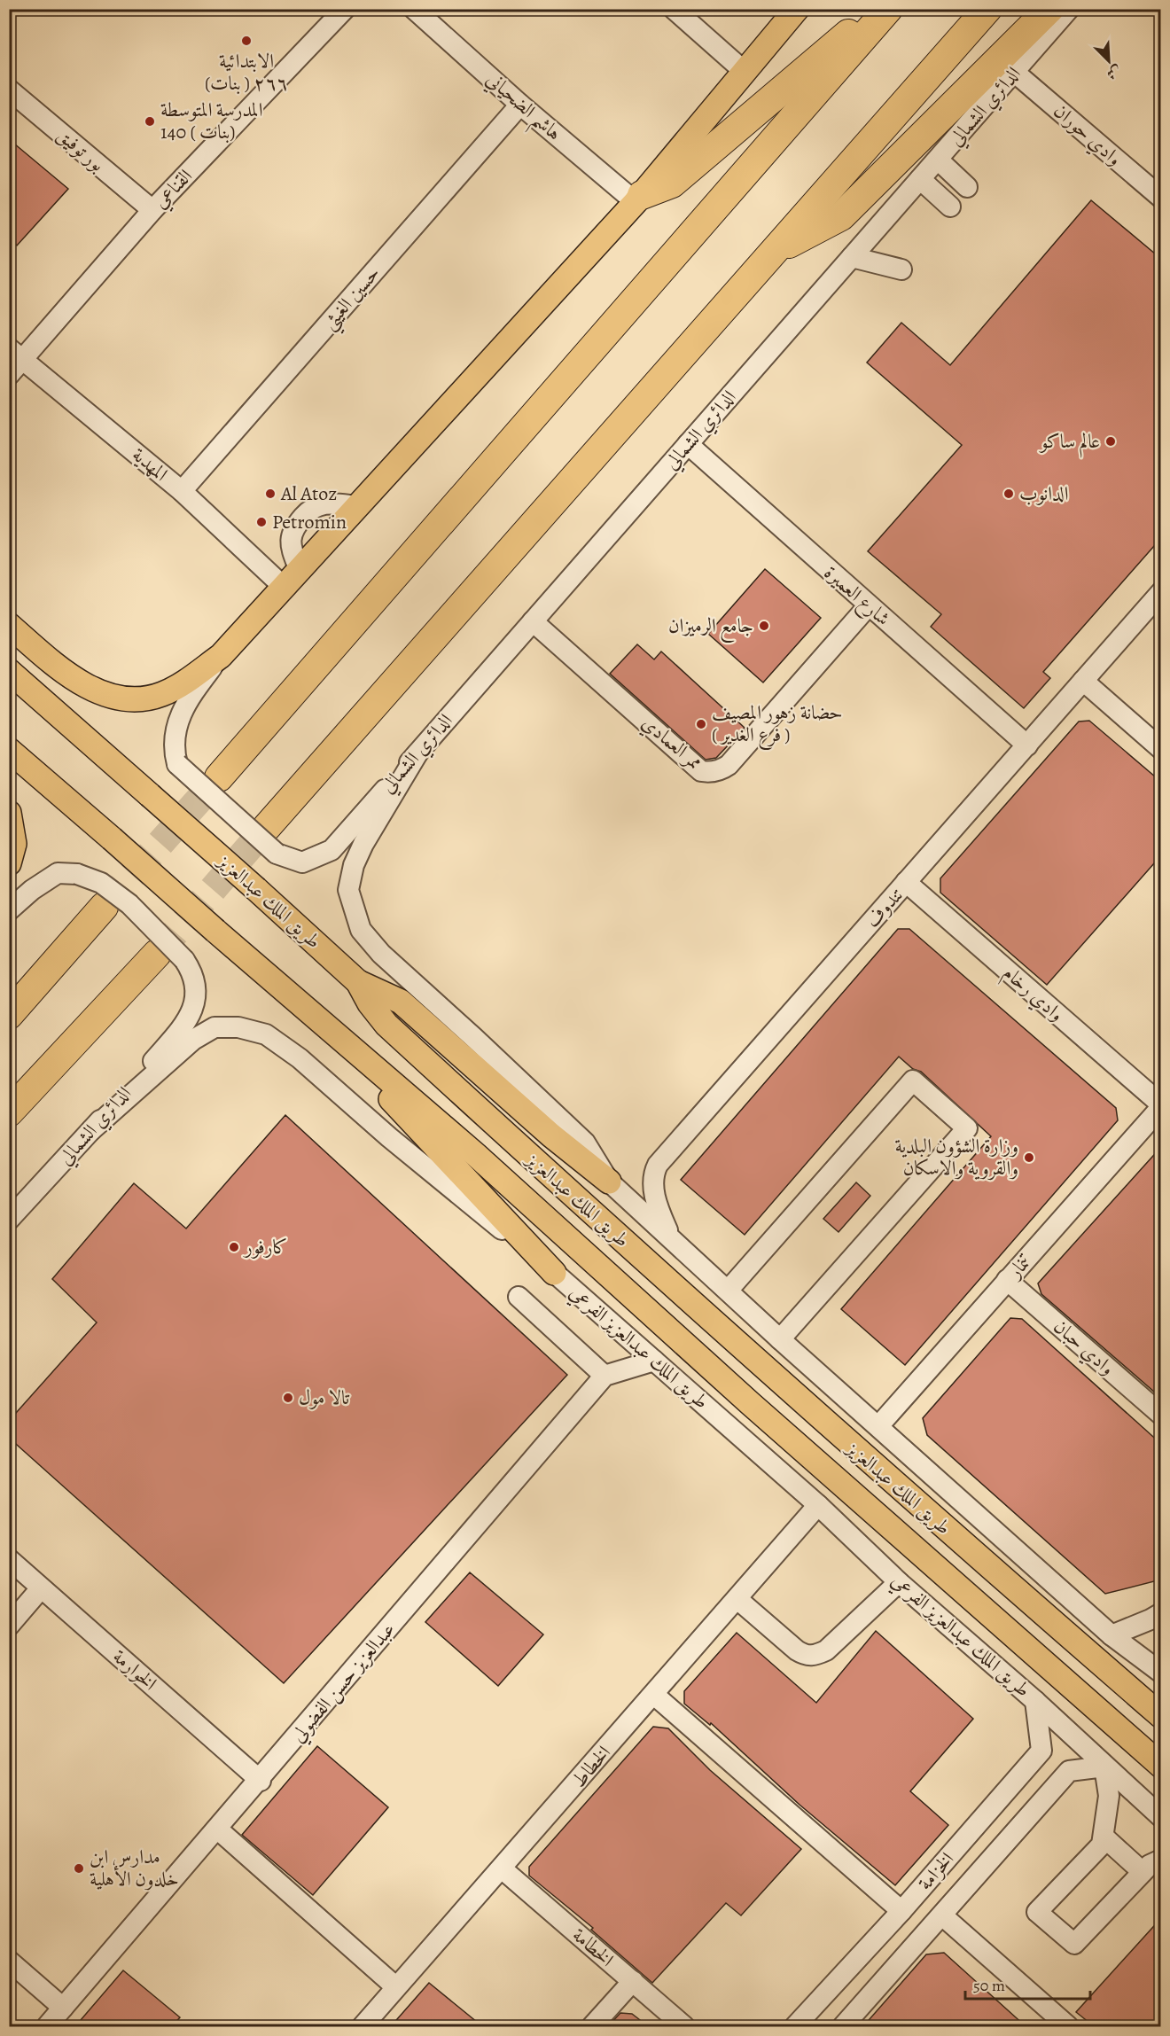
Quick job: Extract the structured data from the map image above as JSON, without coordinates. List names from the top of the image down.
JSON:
{
  "streets": {
    "main road": ["طريق الملك عبدالعزيز"],
    "street": [
      "هاشم الضحياني",
      "الدائري الشمالي",
      "وادي حوران",
      "بور توفيق",
      "القناعي",
      "حسين الغيثي",
      "المهدية",
      "شارع العميرة",
      "ممر العمادي",
      "تندوف",
      "وادي رخام",
      "تنمار",
      "طريق الملك عبدالعزيز الفرعي",
      "وادي حبان",
      "الخوارمة",
      "عبدالعزيز حسن الفضولي",
      "الخطاط",
      "الخزامة",
      "الخطامة"
    ]
  },
  "crossings": [
    ["هاشم الضحياني", "حسين الغيثي"],
    ["الدائري الشمالي", "وادي حوران"],
    ["الدائري الشمالي", "شارع العميرة"],
    ["الدائري الشمالي", "ممر العمادي"],
    ["الدائري الشمالي", "طريق الملك عبدالعزيز الفرعي"],
    ["بور توفيق", "القناعي"],
    ["القناعي", "المهدية"],
    ["حسين الغيثي", "المهدية"],
    ["شارع العميرة", "ممر العمادي"],
    ["شارع العميرة", "تندوف"],
    ["تندوف", "وادي رخام"],
    ["وادي رخام", "تنمار"],
    ["تنمار", "وادي حبان"],
    ["طريق الملك عبدالعزيز الفرعي", "الخطاط"],
    ["طريق الملك عبدالعزيز الفرعي", "الخزامة"],
    ["الخوارمة", "عبدالعزيز حسن الفضولي"],
    ["الخطاط", "الخطامة"]
  ],
  "places": [
    "الابتدائية ٢٦٦ ( بنات)",
    "المدرسة المتوسطة 140 ( بنات)",
    "عالم ساكو",
    "Al Atoz",
    "الدانوب",
    "Petromin",
    "جامع الرميزان",
    "حضانة زهور المصيف ( فرع الغدير )",
    "وزارة الشؤون البلدية والقروية والاسكان",
    "كارفور",
    "تالا مول",
    "مدارس ابن خلدون الأهلية"
  ],
  "scale_bar": "50 m",
  "north": "bottom right"
}
